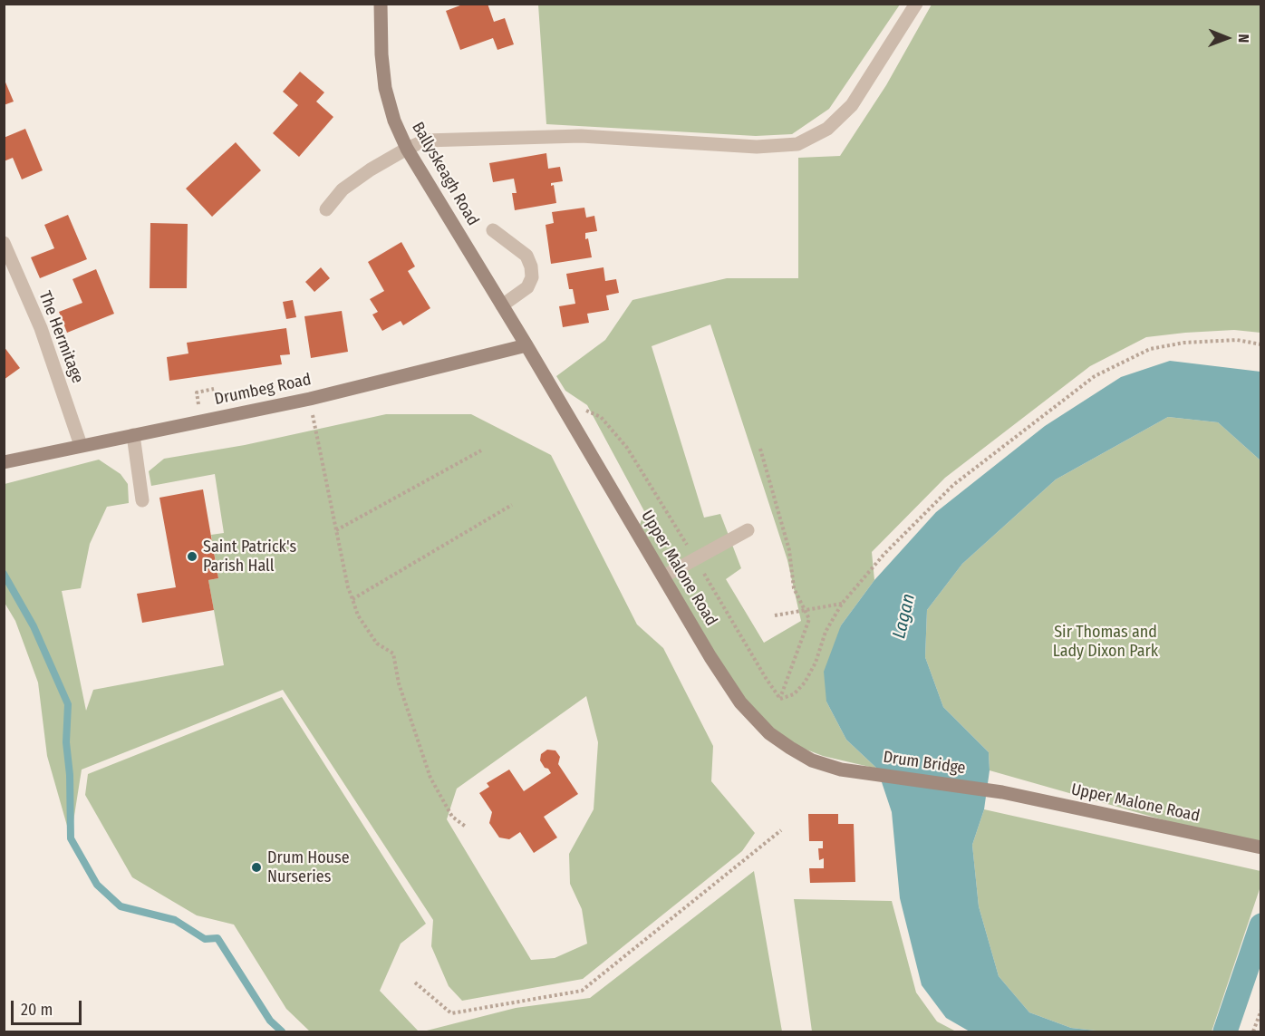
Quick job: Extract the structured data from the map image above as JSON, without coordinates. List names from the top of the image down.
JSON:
{
  "streets": {
    "main road": [
      "Ballyskeagh Road",
      "Drumbeg Road",
      "Upper Malone Road",
      "Drum Bridge"
    ],
    "street": ["The Hermitage"]
  },
  "crossings": [
    ["Ballyskeagh Road", "Drumbeg Road"],
    ["Ballyskeagh Road", "Upper Malone Road"],
    ["The Hermitage", "Drumbeg Road"],
    ["Drumbeg Road", "Upper Malone Road"],
    ["Upper Malone Road", "Drum Bridge"]
  ],
  "water": ["Lagan"],
  "parks": ["Sir Thomas and Lady Dixon Park"],
  "places": ["Saint Patrick's Parish Hall", "Drum House Nurseries"],
  "scale_bar": "20 m",
  "north": "right"
}
